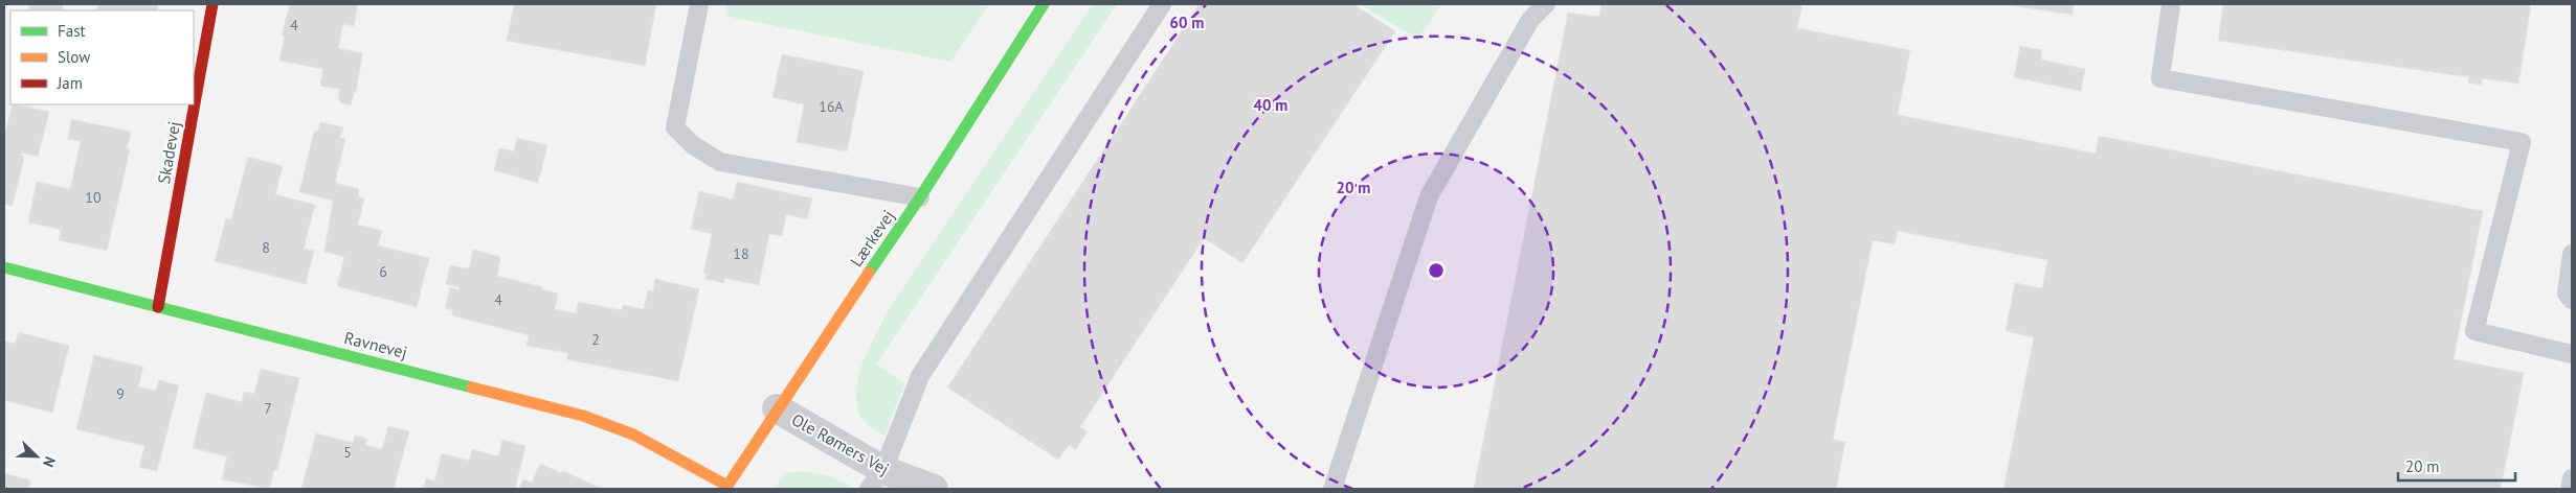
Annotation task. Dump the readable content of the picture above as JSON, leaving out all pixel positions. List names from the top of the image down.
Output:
{
  "streets": {
    "street": [
      "Skadevej",
      "Lærkevej",
      "Ravnevej",
      "Ole Rømers Vej"
    ]
  },
  "crossings": [
    ["Skadevej", "Ravnevej"],
    ["Lærkevej", "Ravnevej"],
    ["Lærkevej", "Ole Rømers Vej"]
  ],
  "house_numbers": [
    "4",
    "16A",
    "10",
    "8",
    "18",
    "6",
    "4",
    "2",
    "9",
    "7",
    "5"
  ],
  "legend": ["Fast", "Slow", "Jam"],
  "scale_bar": "20 m",
  "north": "bottom right",
  "rings": ["60 m", "40 m", "20 m"]
}
